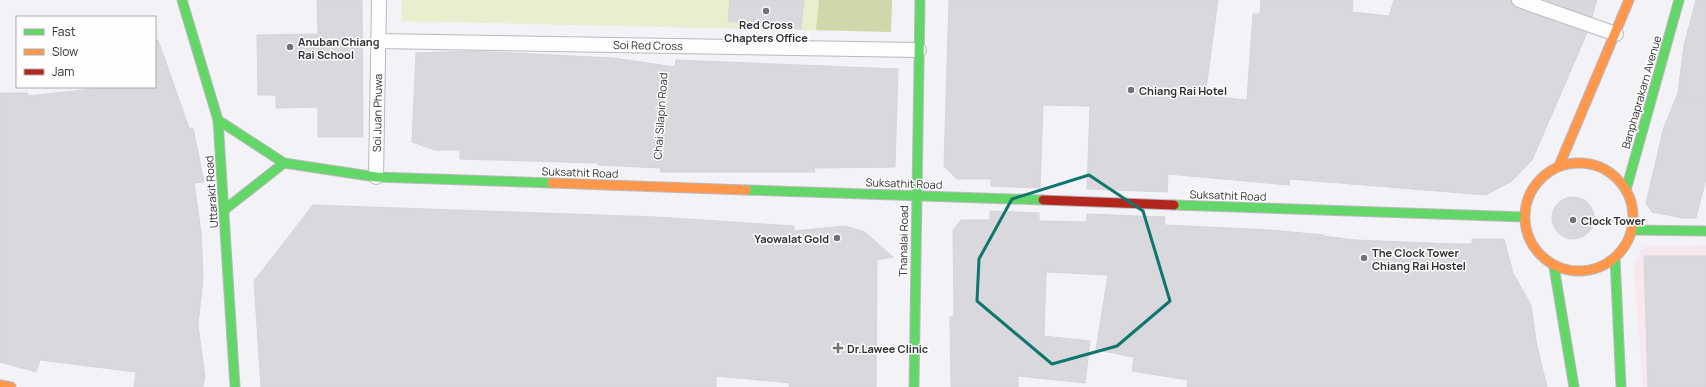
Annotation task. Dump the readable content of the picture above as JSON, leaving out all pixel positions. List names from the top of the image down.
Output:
{
  "streets": {
    "street": [
      "Banphaprakarn Avenue",
      "Suksathit Road",
      "Uttarakit Road",
      "Thanalai Road"
    ],
    "lane": ["Soi Red Cross", "Soi Juan Phuwa"],
    "path": ["Chai Silapin Road"]
  },
  "crossings": [
    ["Soi Red Cross", "Soi Juan Phuwa"],
    ["Soi Red Cross", "Chai Silapin Road"],
    ["Soi Red Cross", "Thanalai Road"],
    ["Banphaprakarn Avenue", "Suksathit Road"],
    ["Soi Juan Phuwa", "Suksathit Road"],
    ["Chai Silapin Road", "Suksathit Road"],
    ["Suksathit Road", "Uttarakit Road"],
    ["Suksathit Road", "Thanalai Road"]
  ],
  "places": {
    "other": [
      "Red Cross Chapters Office",
      "Anuban Chiang Rai School",
      "Chiang Rai Hotel",
      "Clock Tower",
      "Yaowalat Gold",
      "The Clock Tower Chiang Rai Hostel"
    ],
    "health": ["Dr.Lawee Clinic"]
  },
  "legend": ["Fast", "Slow", "Jam"]
}
